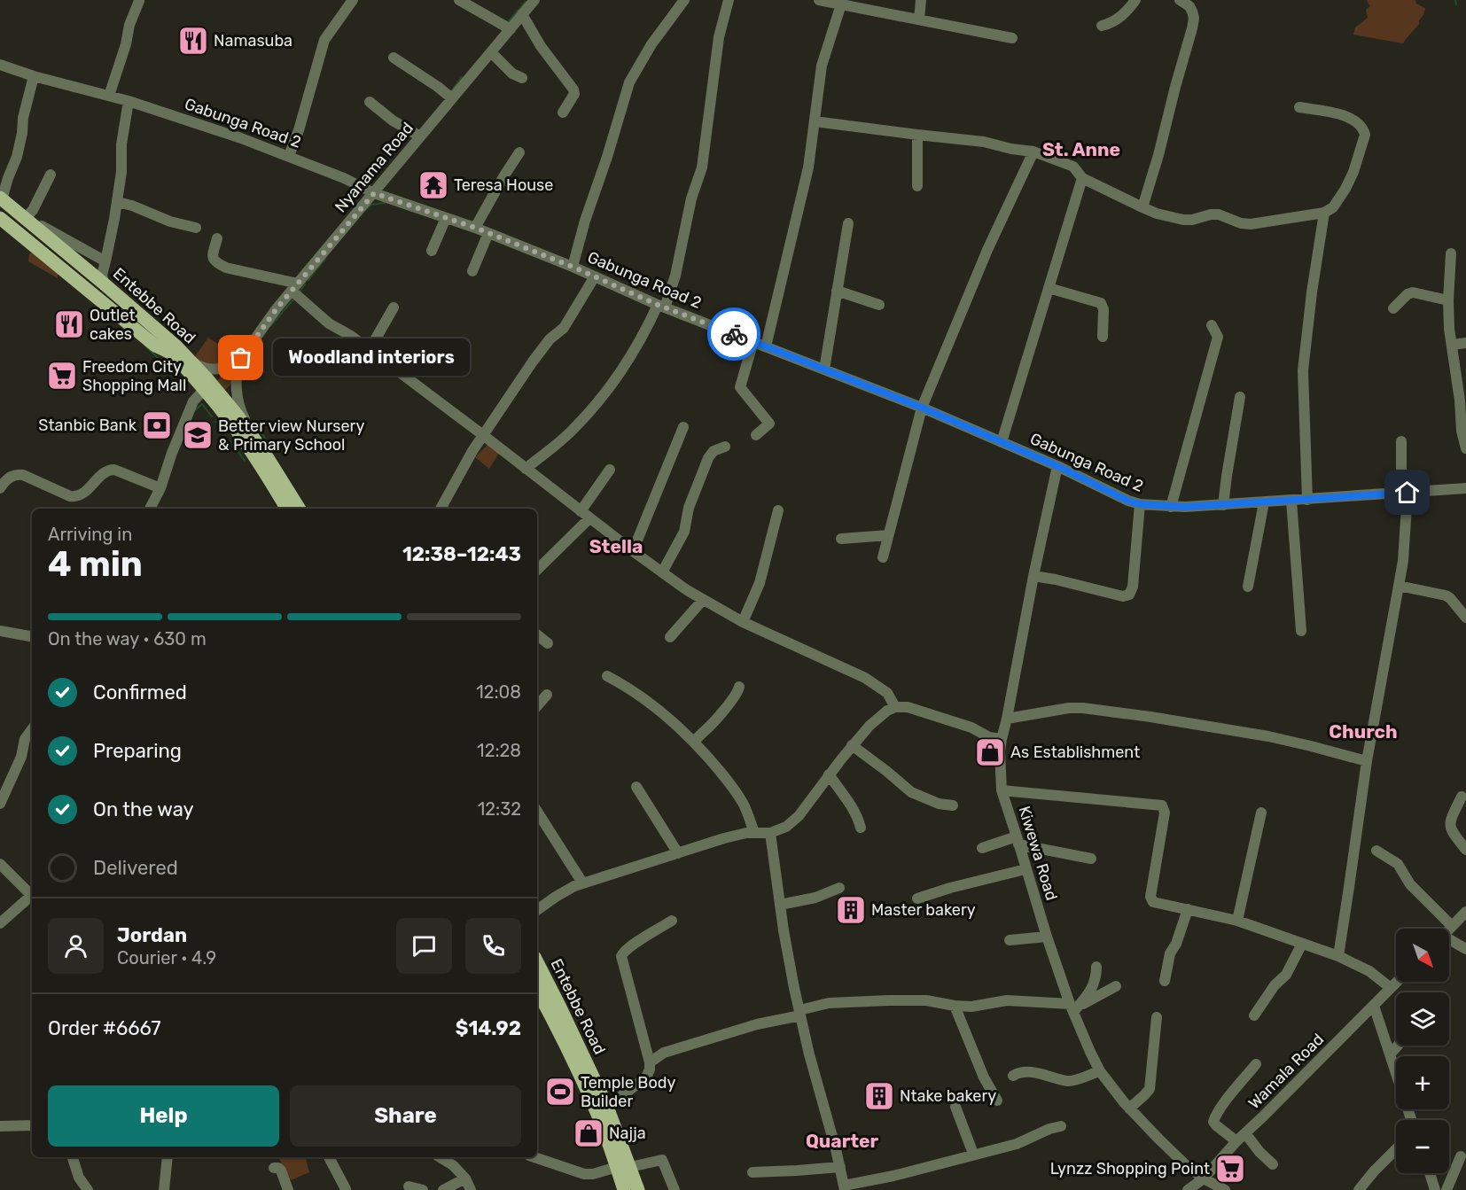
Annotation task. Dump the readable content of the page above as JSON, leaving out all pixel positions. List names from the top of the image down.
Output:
{
  "streets": {
    "main road": ["Entebbe Road"],
    "street": [
      "Gabunga Road 2",
      "Nyanama Road",
      "Kiwewa Road",
      "Wamala Road"
    ]
  },
  "crossings": [
    ["Gabunga Road 2", "Nyanama Road"],
    ["Gabunga Road 2", "Kiwewa Road"],
    ["Nyanama Road", "Entebbe Road"],
    ["Kiwewa Road", "Wamala Road"]
  ],
  "districts": [
    "St. Anne",
    "Stella",
    "Church",
    "Quarter"
  ],
  "places": {
    "restaurant": ["Namasuba", "Outlet cakes"],
    "temple": ["Teresa House"],
    "other": ["Woodland interiors"],
    "supermarket": ["Freedom City Shopping Mall", "Lynzz Shopping Point"],
    "bank": ["Stanbic Bank"],
    "school or university": ["Better view Nursery & Primary School"],
    "shop": ["As Establishment", "Najja"],
    "building": ["Master bakery", "Ntake bakery"],
    "sports": ["Temple Body Builder"]
  },
  "north": "bottom right",
  "page": {
    "bubble": "Woodland interiors",
    "heading": ["4 min", "Arriving in", "12:38–12:43"],
    "panel": [
      "Jordan",
      "Courier · 4.9",
      "Order #6667",
      "$14.92"
    ],
    "bar": "On the way · 630 m",
    "list": [
      ["Confirmed", "12:08"],
      ["Preparing", "12:28"],
      ["On the way", "12:32"],
      "Delivered"
    ],
    "map_buttons": ["+", "−"],
    "buttons": ["Help", "Share"]
  }
}
